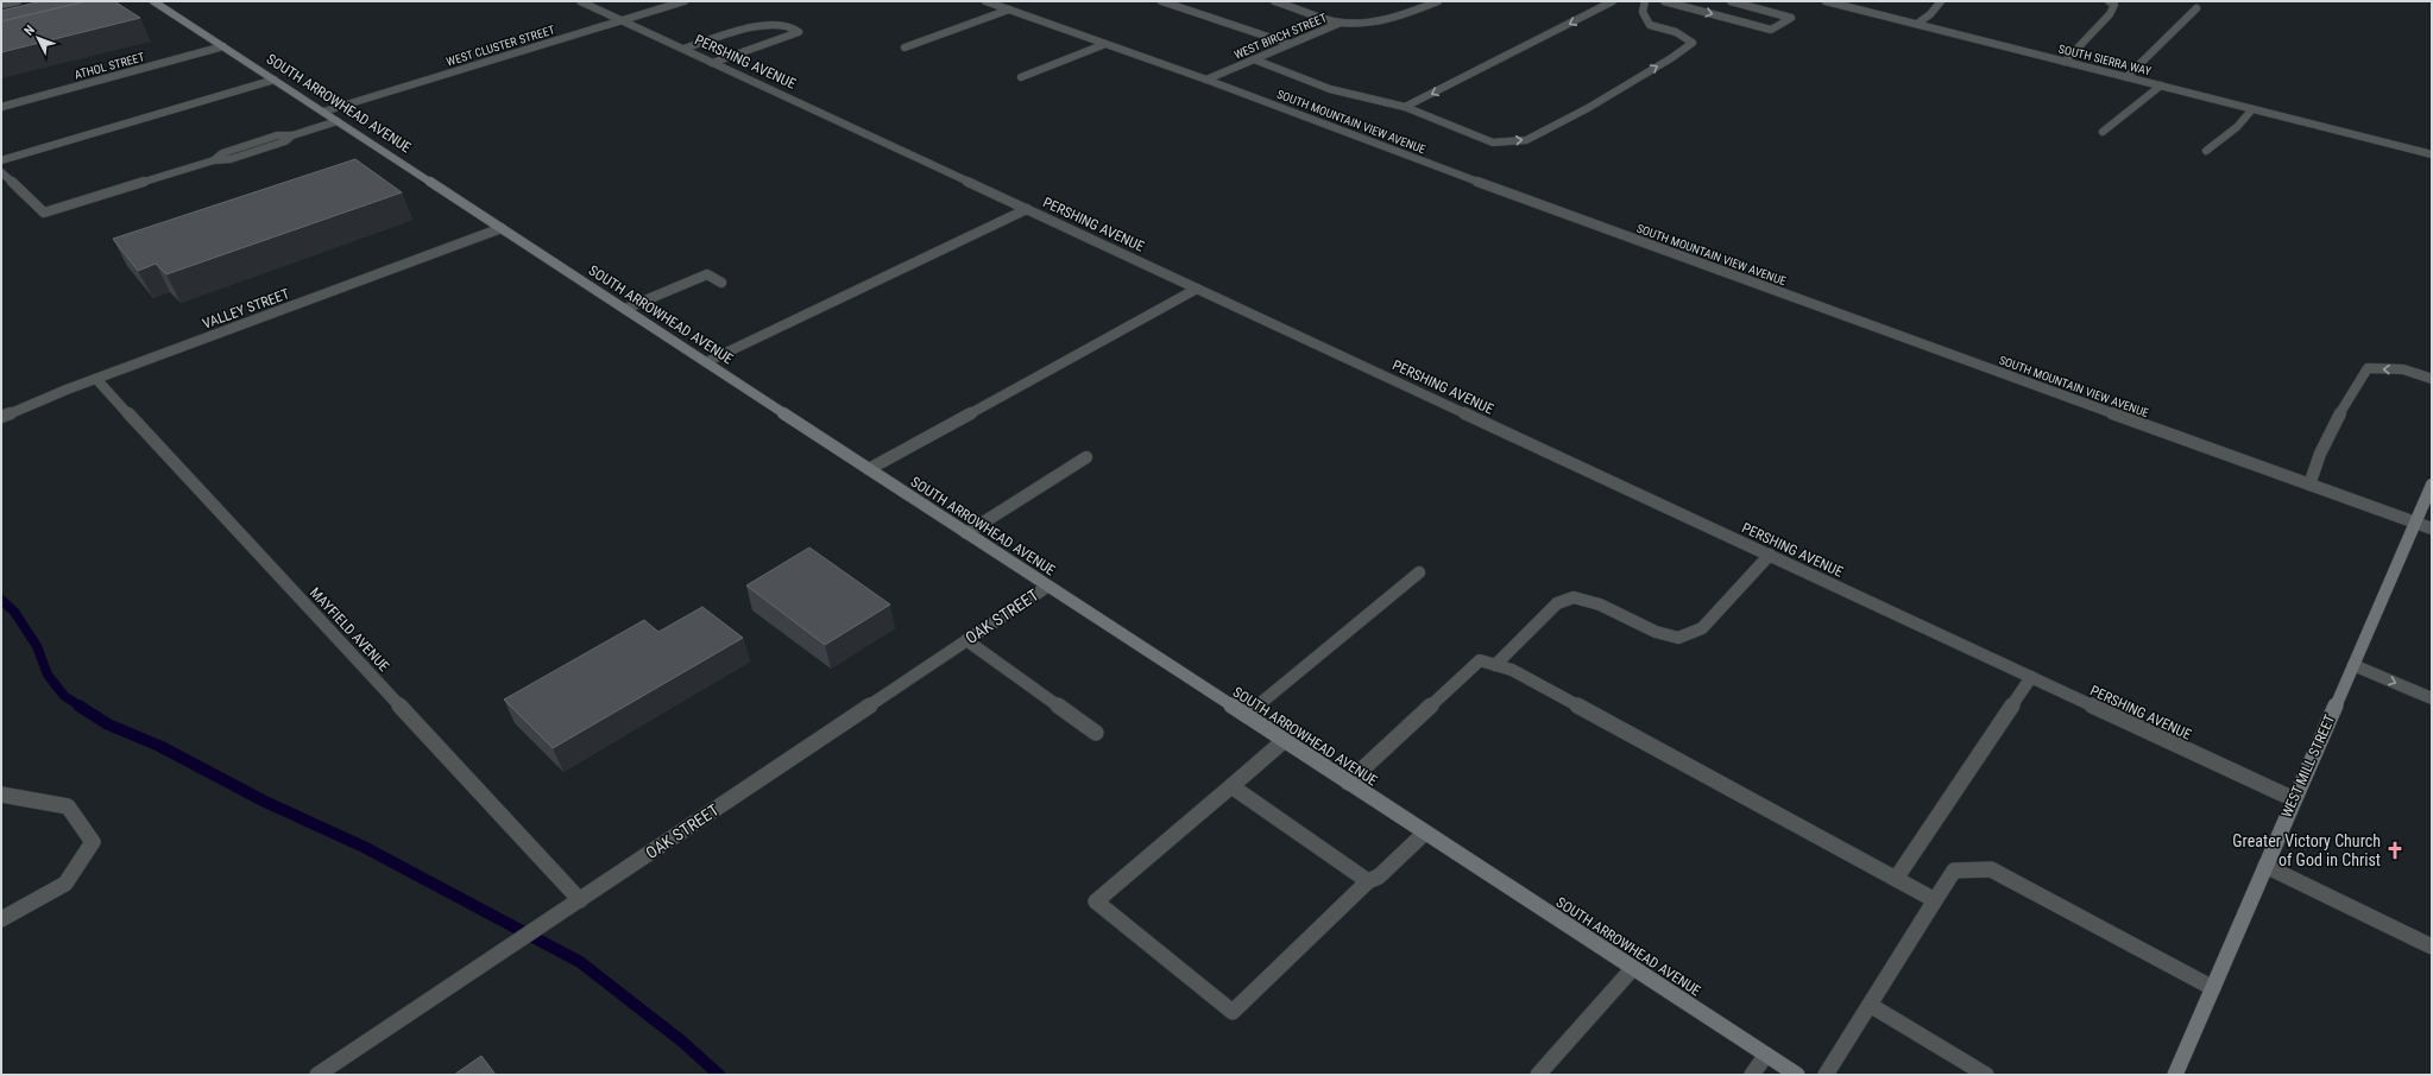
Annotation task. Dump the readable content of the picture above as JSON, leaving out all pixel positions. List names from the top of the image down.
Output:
{
  "streets": {
    "main road": ["SOUTH ARROWHEAD AVENUE", "WEST MILL STREET"],
    "street": [
      "WEST BIRCH STREET",
      "WEST CLUSTER STREET",
      "SOUTH SIERRA WAY",
      "PERSHING AVENUE",
      "ATHOL STREET",
      "SOUTH MOUNTAIN VIEW AVENUE",
      "VALLEY STREET",
      "OAK STREET",
      "MAYFIELD AVENUE"
    ]
  },
  "crossings": [
    ["WEST BIRCH STREET", "SOUTH MOUNTAIN VIEW AVENUE"],
    ["WEST CLUSTER STREET", "PERSHING AVENUE"],
    ["WEST CLUSTER STREET", "SOUTH ARROWHEAD AVENUE"],
    ["PERSHING AVENUE", "WEST MILL STREET"],
    ["ATHOL STREET", "SOUTH ARROWHEAD AVENUE"],
    ["SOUTH ARROWHEAD AVENUE", "VALLEY STREET"],
    ["SOUTH ARROWHEAD AVENUE", "OAK STREET"],
    ["SOUTH MOUNTAIN VIEW AVENUE", "WEST MILL STREET"],
    ["VALLEY STREET", "MAYFIELD AVENUE"],
    ["OAK STREET", "MAYFIELD AVENUE"]
  ],
  "places": {
    "church": ["Greater Victory Church of God in Christ"]
  },
  "north": "top left"
}
